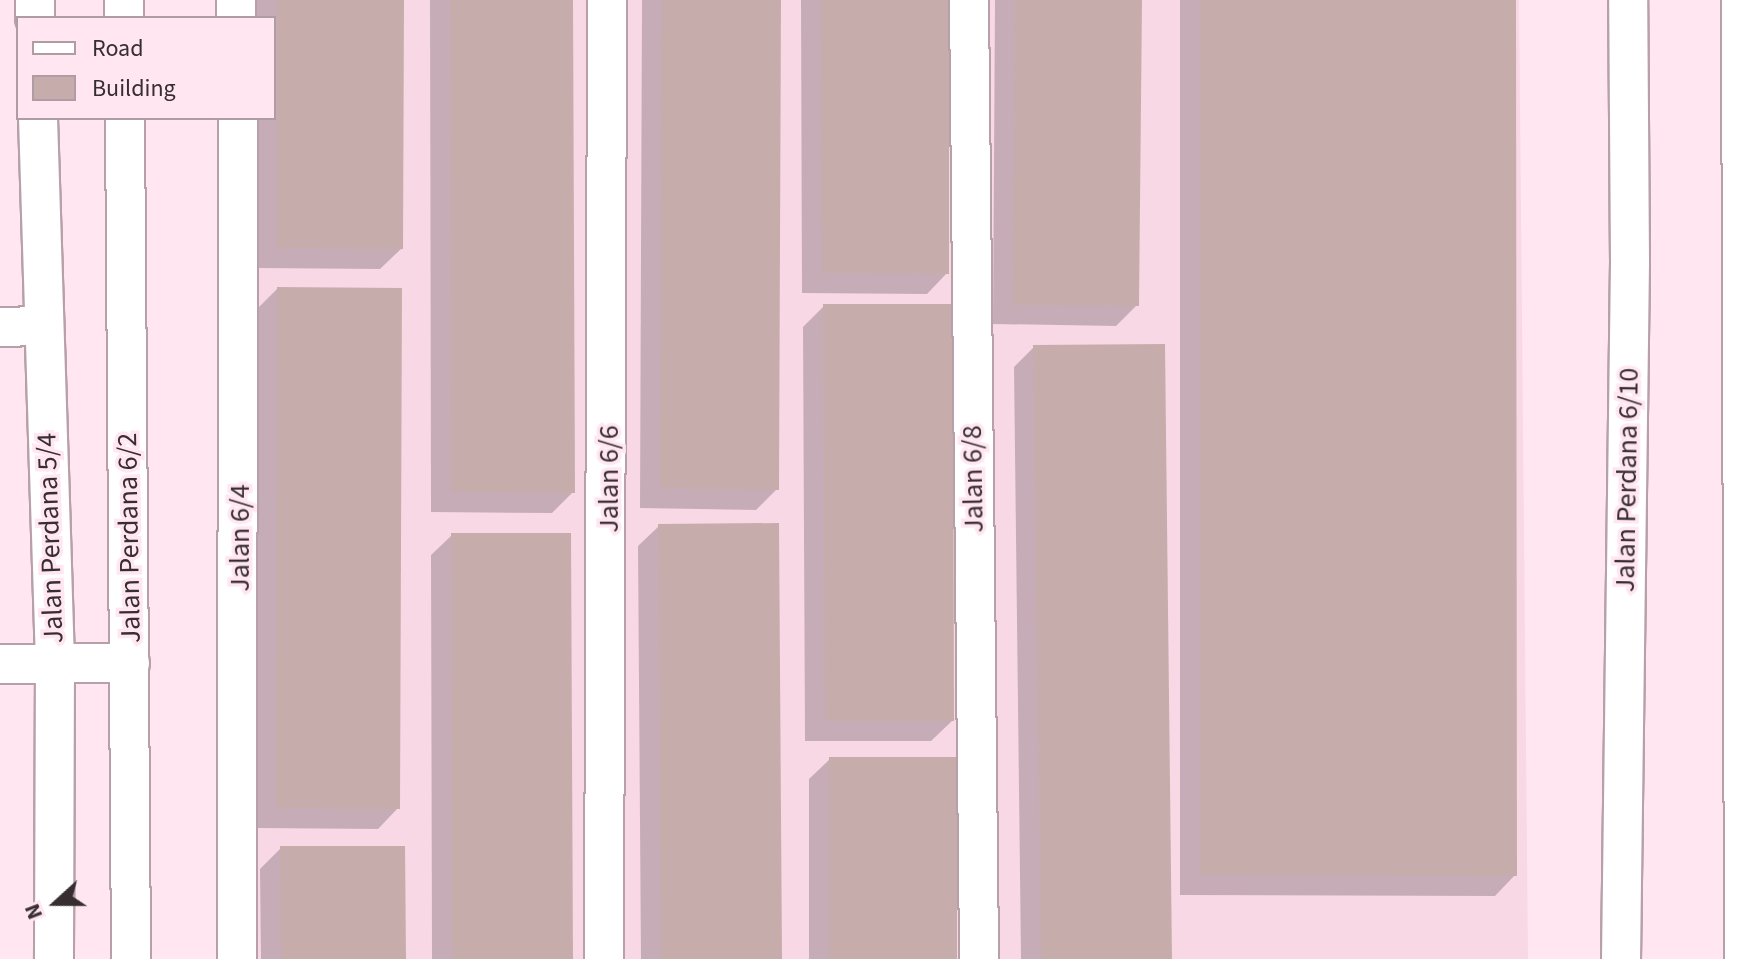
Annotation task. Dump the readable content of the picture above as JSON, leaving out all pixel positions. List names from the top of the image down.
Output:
{
  "streets": {
    "street": [
      "Jalan 6/6",
      "Jalan 6/8",
      "Jalan Perdana 6/10",
      "Jalan Perdana 5/4",
      "Jalan Perdana 6/2",
      "Jalan 6/4"
    ]
  },
  "legend": ["Road", "Building"],
  "north": "left"
}
